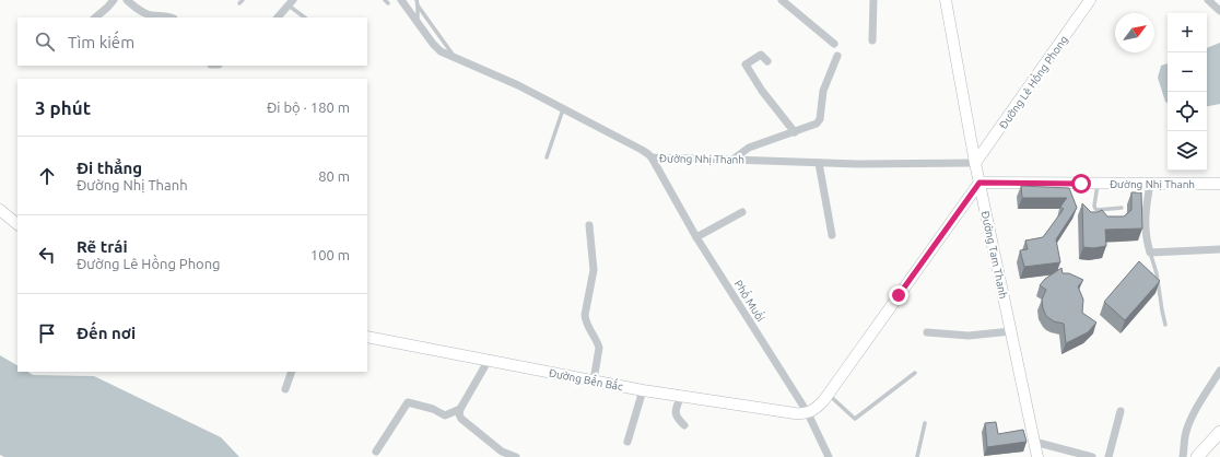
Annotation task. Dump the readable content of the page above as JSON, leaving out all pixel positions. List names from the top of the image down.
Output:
{
  "streets": {
    "street": [
      "Đường Lê Hồng Phong",
      "Đường Nhị Thanh",
      "Đường Tam Thanh",
      "Phố Muối",
      "Đường Bến Bắc"
    ]
  },
  "crossings": [
    ["Đường Lê Hồng Phong", "Đường Nhị Thanh"],
    ["Đường Lê Hồng Phong", "Đường Tam Thanh"],
    ["Đường Nhị Thanh", "Đường Tam Thanh"],
    ["Đường Nhị Thanh", "Phố Muối"],
    ["Phố Muối", "Đường Bến Bắc"]
  ],
  "north": "top right",
  "page": {
    "map_buttons": ["+", "−"],
    "search": "Tìm kiếm",
    "heading": ["3 phút", "Đi bộ · 180 m"],
    "list": [
      ["Đi thẳng", "Đường Nhị Thanh", "80 m"],
      ["Rẽ trái", "Đường Lê Hồng Phong", "100 m"],
      "Đến nơi"
    ]
  }
}
